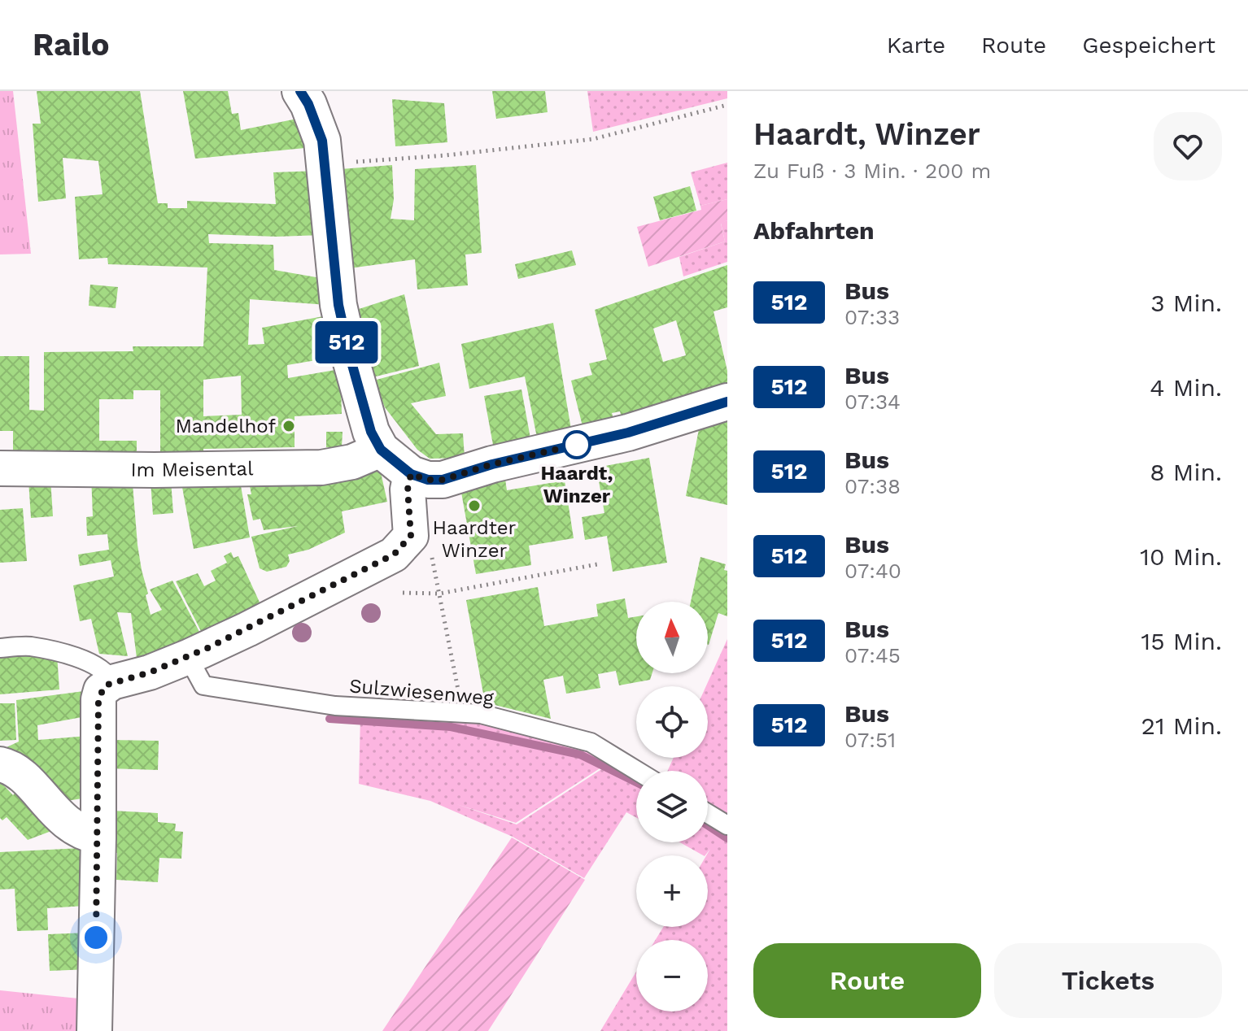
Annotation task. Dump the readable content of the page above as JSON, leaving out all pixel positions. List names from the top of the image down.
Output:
{
  "streets": {
    "street": ["Im Meisental"],
    "lane": ["Sulzwiesenweg"]
  },
  "places": ["Mandelhof", "Haardt, Winzer", "Haardter Winzer"],
  "lines": ["bus line 512"],
  "north": "top",
  "page": {
    "header": "Railo",
    "nav": ["Karte", "Route", "Gespeichert"],
    "on_map": "512",
    "heading": [
      ["Haardt, Winzer", "Zu Fuß · 3 Min. · 200 m"],
      "Abfahrten"
    ],
    "list": [
      {
        "mark": "512",
        "name": "Bus",
        "note": "07:33",
        "value": "3 Min."
      },
      {
        "mark": "512",
        "name": "Bus",
        "note": "07:34",
        "value": "4 Min."
      },
      {
        "mark": "512",
        "name": "Bus",
        "note": "07:38",
        "value": "8 Min."
      },
      {
        "mark": "512",
        "name": "Bus",
        "note": "07:40",
        "value": "10 Min."
      },
      {
        "mark": "512",
        "name": "Bus",
        "note": "07:45",
        "value": "15 Min."
      },
      {
        "mark": "512",
        "name": "Bus",
        "note": "07:51",
        "value": "21 Min."
      }
    ],
    "map_buttons": ["+", "−"],
    "buttons": ["Route", "Tickets"]
  }
}
